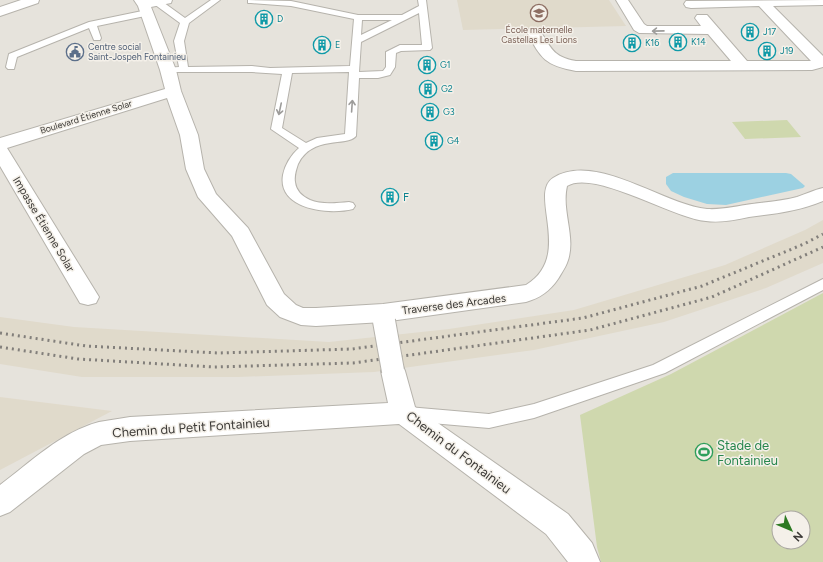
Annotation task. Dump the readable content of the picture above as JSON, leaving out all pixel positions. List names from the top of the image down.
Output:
{
  "streets": {
    "street": [
      "Boulevard Étienne Solar",
      "Impasse Étienne Solar",
      "Traverse des Arcades",
      "Chemin du Petit Fontainieu",
      "Chemin du Fontainieu"
    ]
  },
  "crossings": [
    ["Boulevard Étienne Solar", "Traverse des Arcades"],
    ["Traverse des Arcades", "Chemin du Fontainieu"],
    ["Chemin du Petit Fontainieu", "Chemin du Fontainieu"]
  ],
  "places": {
    "school or university": ["École maternelle Castellas Les Lions"],
    "building": [
      "D",
      "J17",
      "K14",
      "K16",
      "E",
      "J19",
      "G1",
      "G2",
      "G3",
      "G4",
      "F"
    ],
    "public building": ["Centre social Saint-Jospeh Fontainieu"],
    "sports": ["Stade de Fontainieu"]
  },
  "north": "bottom right"
}
